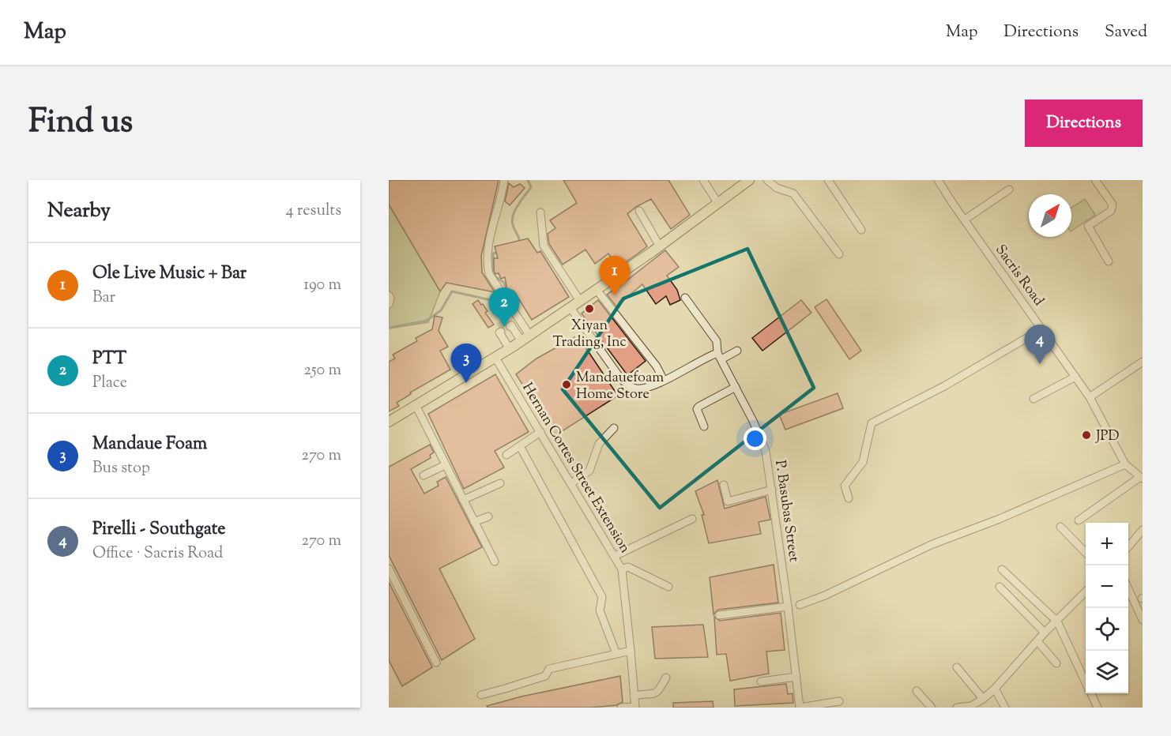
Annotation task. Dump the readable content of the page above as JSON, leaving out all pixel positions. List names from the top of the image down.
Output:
{
  "streets": {
    "street": ["Sacris Road", "Hernan Cortes Street Extension", "P. Basubas Street"]
  },
  "places": ["Xiyan Trading, Inc", "Mandauefoam Home Store", "JPD"],
  "north": "top right",
  "page": {
    "header": "Map",
    "nav": ["Map", "Directions", "Saved"],
    "title": "Find us",
    "buttons": "Directions",
    "heading": ["Nearby", "4 results"],
    "list": [
      {
        "mark": "1",
        "name": "Ole Live Music + Bar",
        "note": "Bar",
        "value": "190 m"
      },
      {
        "mark": "2",
        "name": "PTT",
        "note": "Place",
        "value": "250 m"
      },
      {
        "mark": "3",
        "name": "Mandaue Foam",
        "note": "Bus stop",
        "value": "270 m"
      },
      {
        "mark": "4",
        "name": "Pirelli - Southgate",
        "note": "Office · Sacris Road",
        "value": "270 m"
      }
    ],
    "pins": [
      "1",
      "2",
      "4",
      "3"
    ],
    "map_buttons": ["+", "−"]
  }
}
